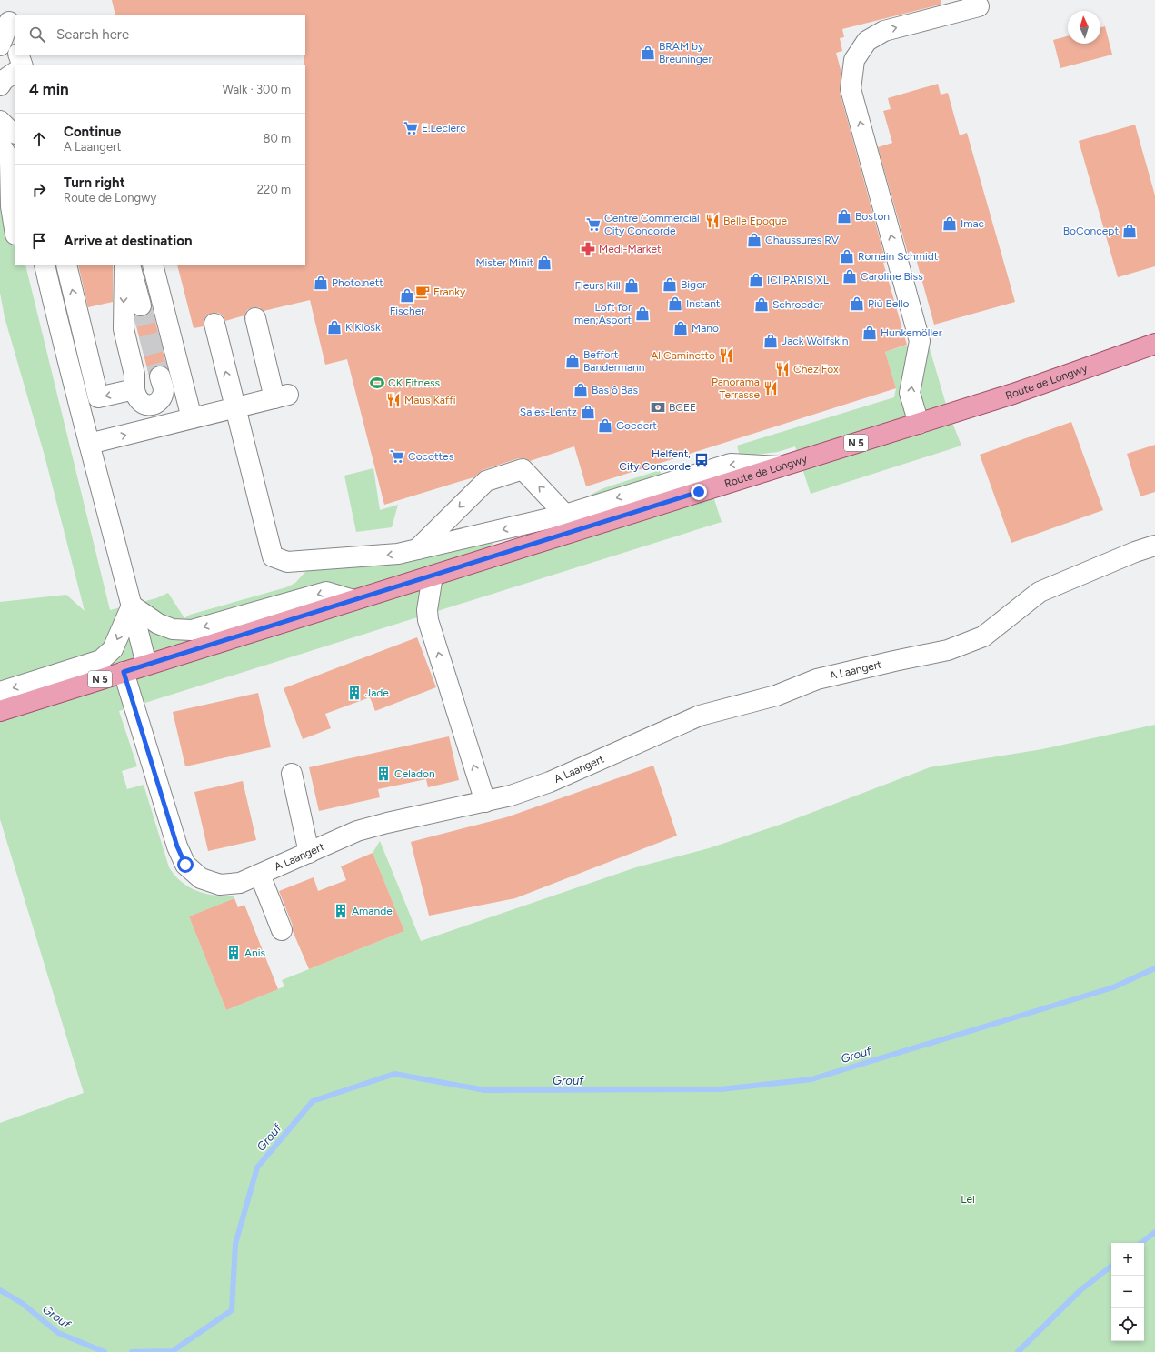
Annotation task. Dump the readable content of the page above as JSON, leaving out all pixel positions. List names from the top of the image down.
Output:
{
  "streets": {
    "main road": ["Route de Longwy", "N 5"],
    "street": ["A Laangert"]
  },
  "crossings": [
    ["Route de Longwy", "A Laangert"]
  ],
  "water": ["Grouf"],
  "parks": ["Lei"],
  "places": {
    "shop": [
      "BRAM by Breuninger",
      "Boston",
      "Imac",
      "BoConcept",
      "Chaussures RV",
      "Romain Schmidt",
      "Mister Minit",
      "Caroline Biss",
      "ICI PARIS XL",
      "Photo.nett",
      "Bigor",
      "Fleurs Kill",
      "Fischer",
      "Instant",
      "Più Bello",
      "Schroeder",
      "Loft for men;Asport",
      "K Kiosk",
      "Mano",
      "Hunkemöller",
      "Jack Wolfskin",
      "Beffort Bandermann",
      "Bas ô Bas",
      "Sales-Lentz",
      "Goedert"
    ],
    "supermarket": ["E.Leclerc", "Centre Commercial City Concorde", "Cocottes"],
    "restaurant": [
      "Belle Epoque",
      "Al Caminetto",
      "Chez Fox",
      "Panorama Terrasse",
      "Maus Kaffi"
    ],
    "pharmacy": ["Medi-Market"],
    "cafe": ["Franky"],
    "sports": ["CK Fitness"],
    "bank": ["BCEE"],
    "bus stop": ["Helfent, City Concorde"],
    "building": [
      "Jade",
      "Celadon",
      "Amande",
      "Anis"
    ]
  },
  "north": "top",
  "page": {
    "search": "Search here",
    "heading": ["4 min", "Walk · 300 m"],
    "list": [
      ["Continue", "A Laangert", "80 m"],
      ["Turn right", "Route de Longwy", "220 m"],
      "Arrive at destination"
    ],
    "map_buttons": ["+", "−"]
  }
}
